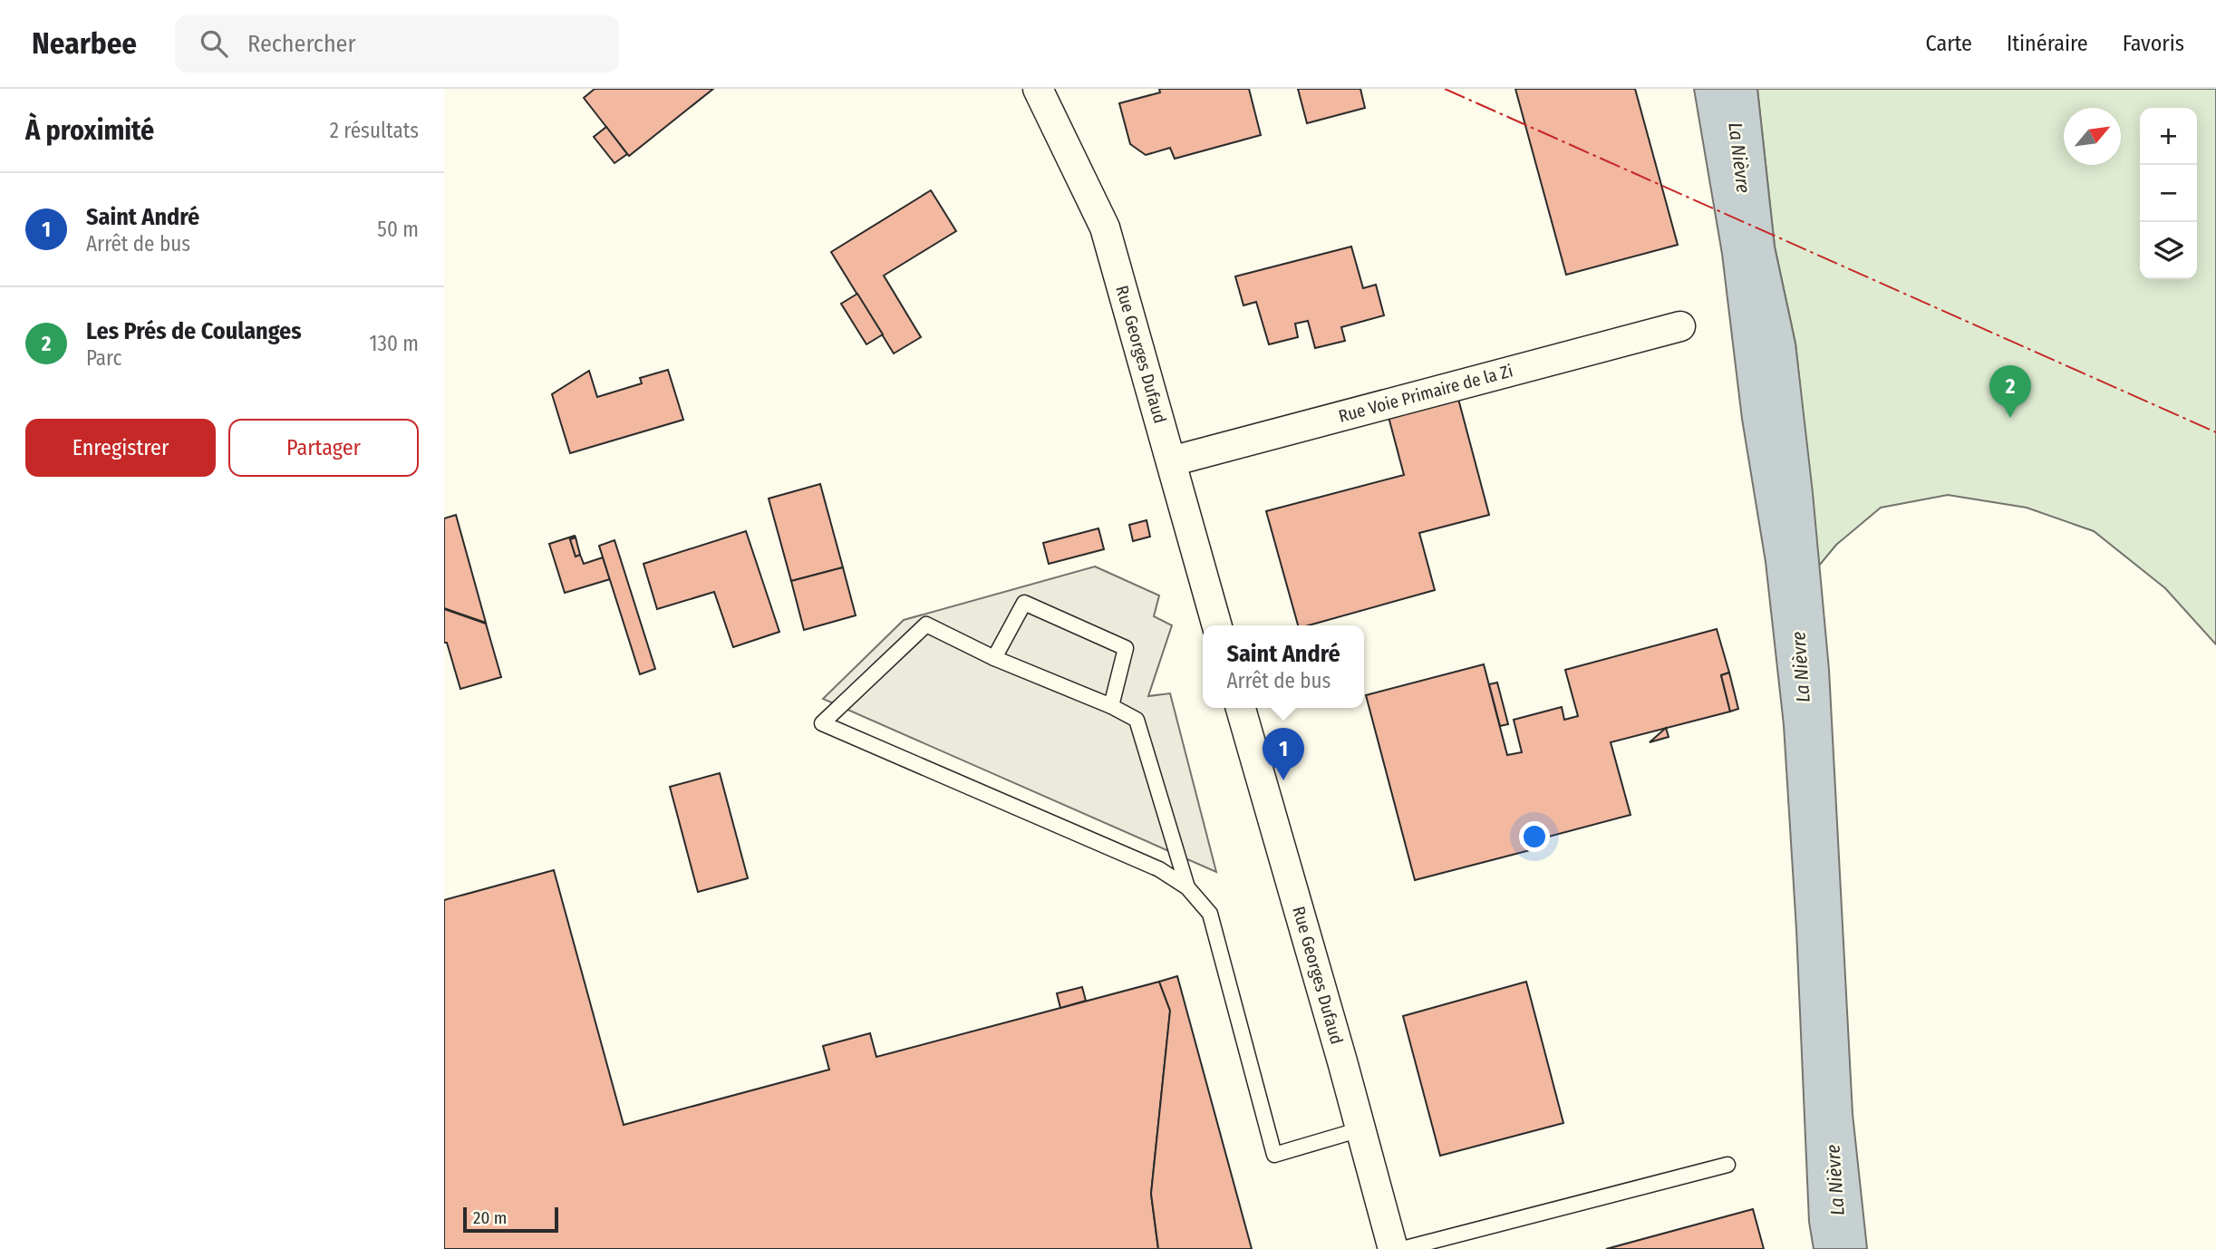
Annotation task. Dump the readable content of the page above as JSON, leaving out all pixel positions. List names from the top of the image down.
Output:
{
  "streets": {
    "street": ["Rue Georges Dufaud", "Rue Voie Primaire de la Zi"]
  },
  "crossings": [
    ["Rue Georges Dufaud", "Rue Voie Primaire de la Zi"]
  ],
  "water": ["La Nièvre"],
  "scale_bar": "20 m",
  "north": "top right",
  "page": {
    "header": "Nearbee",
    "search": "Rechercher",
    "nav": ["Carte", "Itinéraire", "Favoris"],
    "heading": ["À proximité", "2 résultats"],
    "map_buttons": ["+", "−"],
    "list": [
      {
        "mark": "1",
        "name": "Saint André",
        "note": "Arrêt de bus",
        "value": "50 m"
      },
      {
        "mark": "2",
        "name": "Les Prés de Coulanges",
        "note": "Parc",
        "value": "130 m"
      }
    ],
    "pins": ["2", "1"],
    "buttons": ["Enregistrer", "Partager"],
    "popup": ["Saint André", "Arrêt de bus"],
    "scale": "20 m"
  }
}
